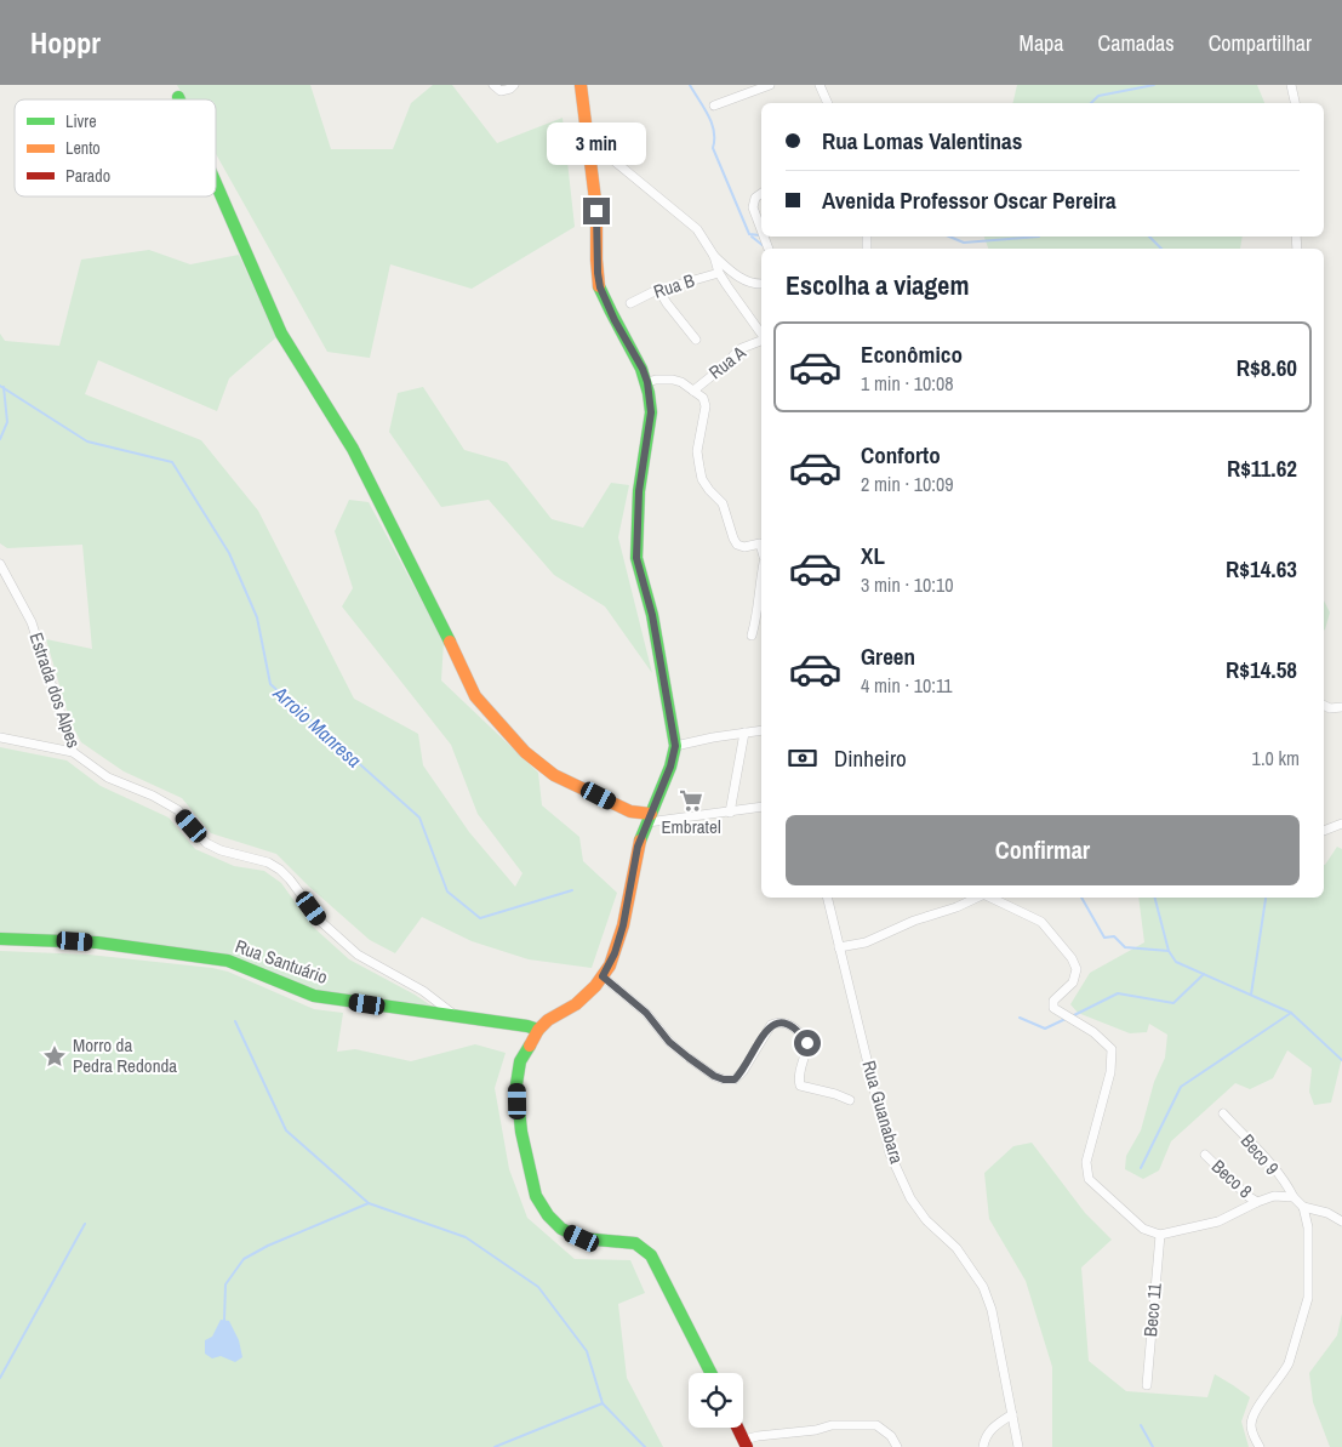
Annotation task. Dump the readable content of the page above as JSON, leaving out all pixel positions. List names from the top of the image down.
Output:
{
  "streets": {
    "main road": ["Rua Santuário"],
    "street": [
      "Rua B",
      "Rua A",
      "Estrada dos Alpes",
      "Rua Guanabara",
      "Beco 9",
      "Beco 8",
      "Beco 11"
    ]
  },
  "crossings": [
    ["Estrada dos Alpes", "Rua Santuário"]
  ],
  "water": ["Arroio Manresa"],
  "places": {
    "supermarket": ["Embratel"],
    "place": ["Morro da Pedra Redonda"]
  },
  "legend": ["Livre", "Lento", "Parado"],
  "page": {
    "header": "Hoppr",
    "nav": ["Mapa", "Camadas", "Compartilhar"],
    "banner": ["Rua Lomas Valentinas", "Avenida Professor Oscar Pereira"],
    "bubble": "3 min",
    "heading": "Escolha a viagem",
    "list": [
      {
        "name": "Econômico",
        "note": "1 min · 10:08",
        "value": "R$8.60"
      },
      {
        "name": "Conforto",
        "note": "2 min · 10:09",
        "value": "R$11.62"
      },
      {
        "name": "XL",
        "note": "3 min · 10:10",
        "value": "R$14.63"
      },
      {
        "name": "Green",
        "note": "4 min · 10:11",
        "value": "R$14.58"
      }
    ],
    "pay": ["Dinheiro", "1.0 km"],
    "buttons": "Confirmar"
  }
}
